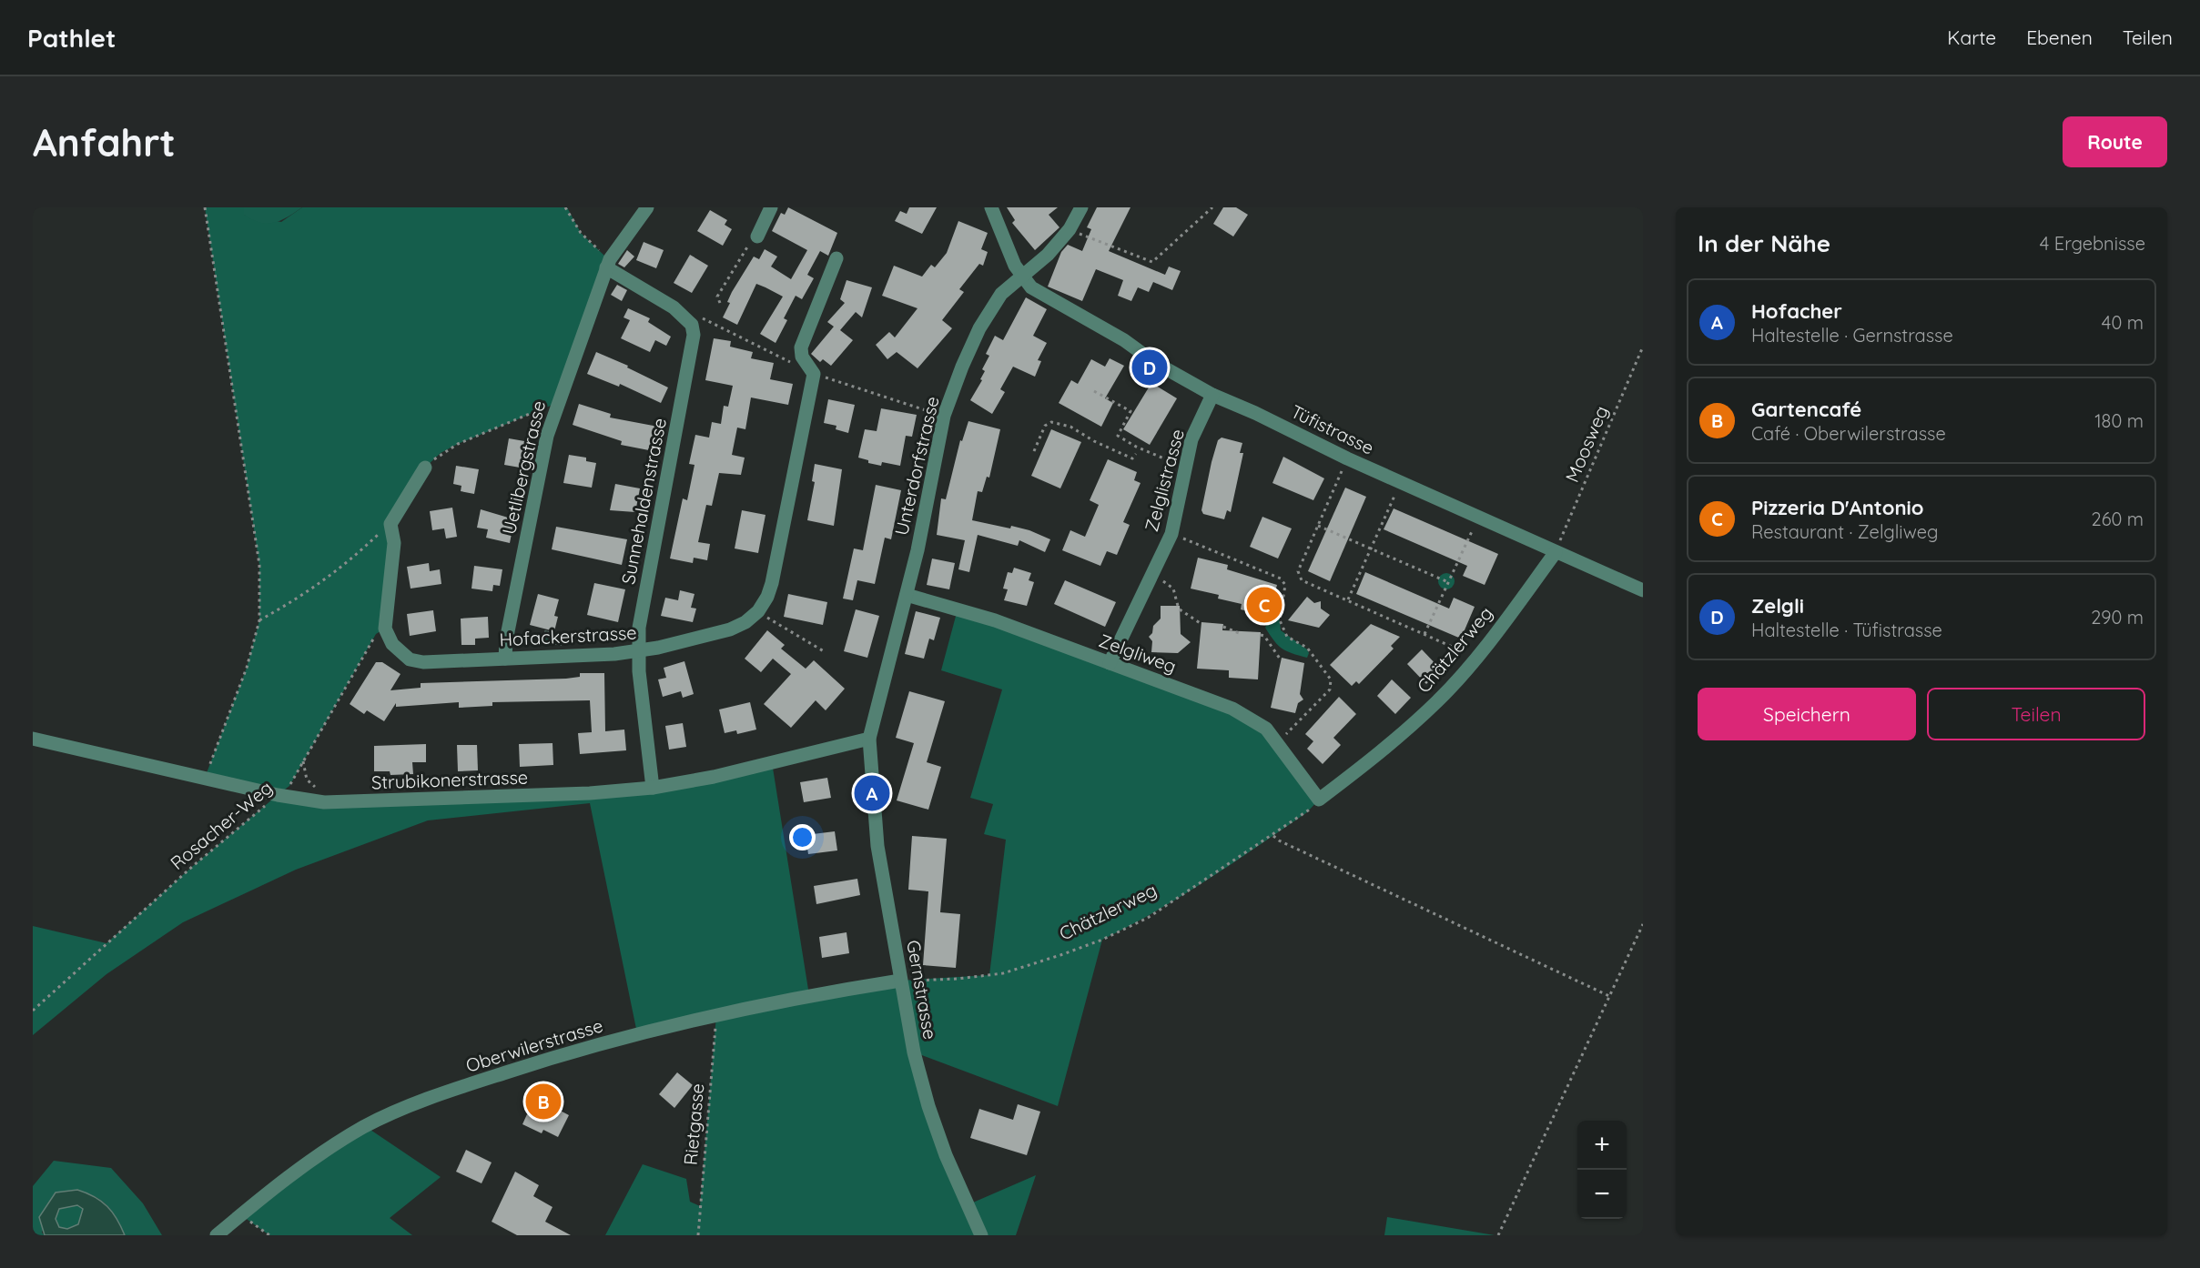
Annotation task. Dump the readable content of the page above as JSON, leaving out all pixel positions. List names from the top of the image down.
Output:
{
  "streets": {
    "street": [
      "Tüfistrasse",
      "Unterdorfstrasse",
      "Uetlibergstrasse",
      "Zelglistrasse",
      "Sunnehaldenstrasse",
      "Hofackerstrasse",
      "Chätzlerweg",
      "Zelgliweg",
      "Strubikonerstrasse",
      "Gernstrasse",
      "Oberwilerstrasse"
    ],
    "path": ["Moosweg", "Rosacher-Weg", "Rietgasse"]
  },
  "crossings": [
    ["Tüfistrasse", "Moosweg"],
    ["Tüfistrasse", "Unterdorfstrasse"],
    ["Tüfistrasse", "Zelglistrasse"],
    ["Tüfistrasse", "Chätzlerweg"],
    ["Moosweg", "Chätzlerweg"],
    ["Unterdorfstrasse", "Zelgliweg"],
    ["Unterdorfstrasse", "Strubikonerstrasse"],
    ["Unterdorfstrasse", "Gernstrasse"],
    ["Uetlibergstrasse", "Sunnehaldenstrasse"],
    ["Uetlibergstrasse", "Hofackerstrasse"],
    ["Zelglistrasse", "Zelgliweg"],
    ["Sunnehaldenstrasse", "Hofackerstrasse"],
    ["Sunnehaldenstrasse", "Strubikonerstrasse"],
    ["Hofackerstrasse", "Rosacher-Weg"],
    ["Chätzlerweg", "Zelgliweg"],
    ["Chätzlerweg", "Gernstrasse"],
    ["Chätzlerweg", "Oberwilerstrasse"],
    ["Strubikonerstrasse", "Rosacher-Weg"],
    ["Strubikonerstrasse", "Gernstrasse"],
    ["Gernstrasse", "Oberwilerstrasse"],
    ["Oberwilerstrasse", "Rietgasse"]
  ],
  "page": {
    "header": "Pathlet",
    "nav": ["Karte", "Ebenen", "Teilen"],
    "buttons": [
      "Route",
      ["Speichern", "Teilen"]
    ],
    "title": "Anfahrt",
    "heading": ["In der Nähe", "4 Ergebnisse"],
    "list": [
      {
        "mark": "A",
        "name": "Hofacher",
        "note": "Haltestelle · Gernstrasse",
        "value": "40 m"
      },
      {
        "mark": "B",
        "name": "Gartencafé",
        "note": "Café · Oberwilerstrasse",
        "value": "180 m"
      },
      {
        "mark": "C",
        "name": "Pizzeria D'Antonio",
        "note": "Restaurant · Zelgliweg",
        "value": "260 m"
      },
      {
        "mark": "D",
        "name": "Zelgli",
        "note": "Haltestelle · Tüfistrasse",
        "value": "290 m"
      }
    ],
    "pins": [
      "D",
      "C",
      "A",
      "B"
    ],
    "map_buttons": ["+", "−"]
  }
}
